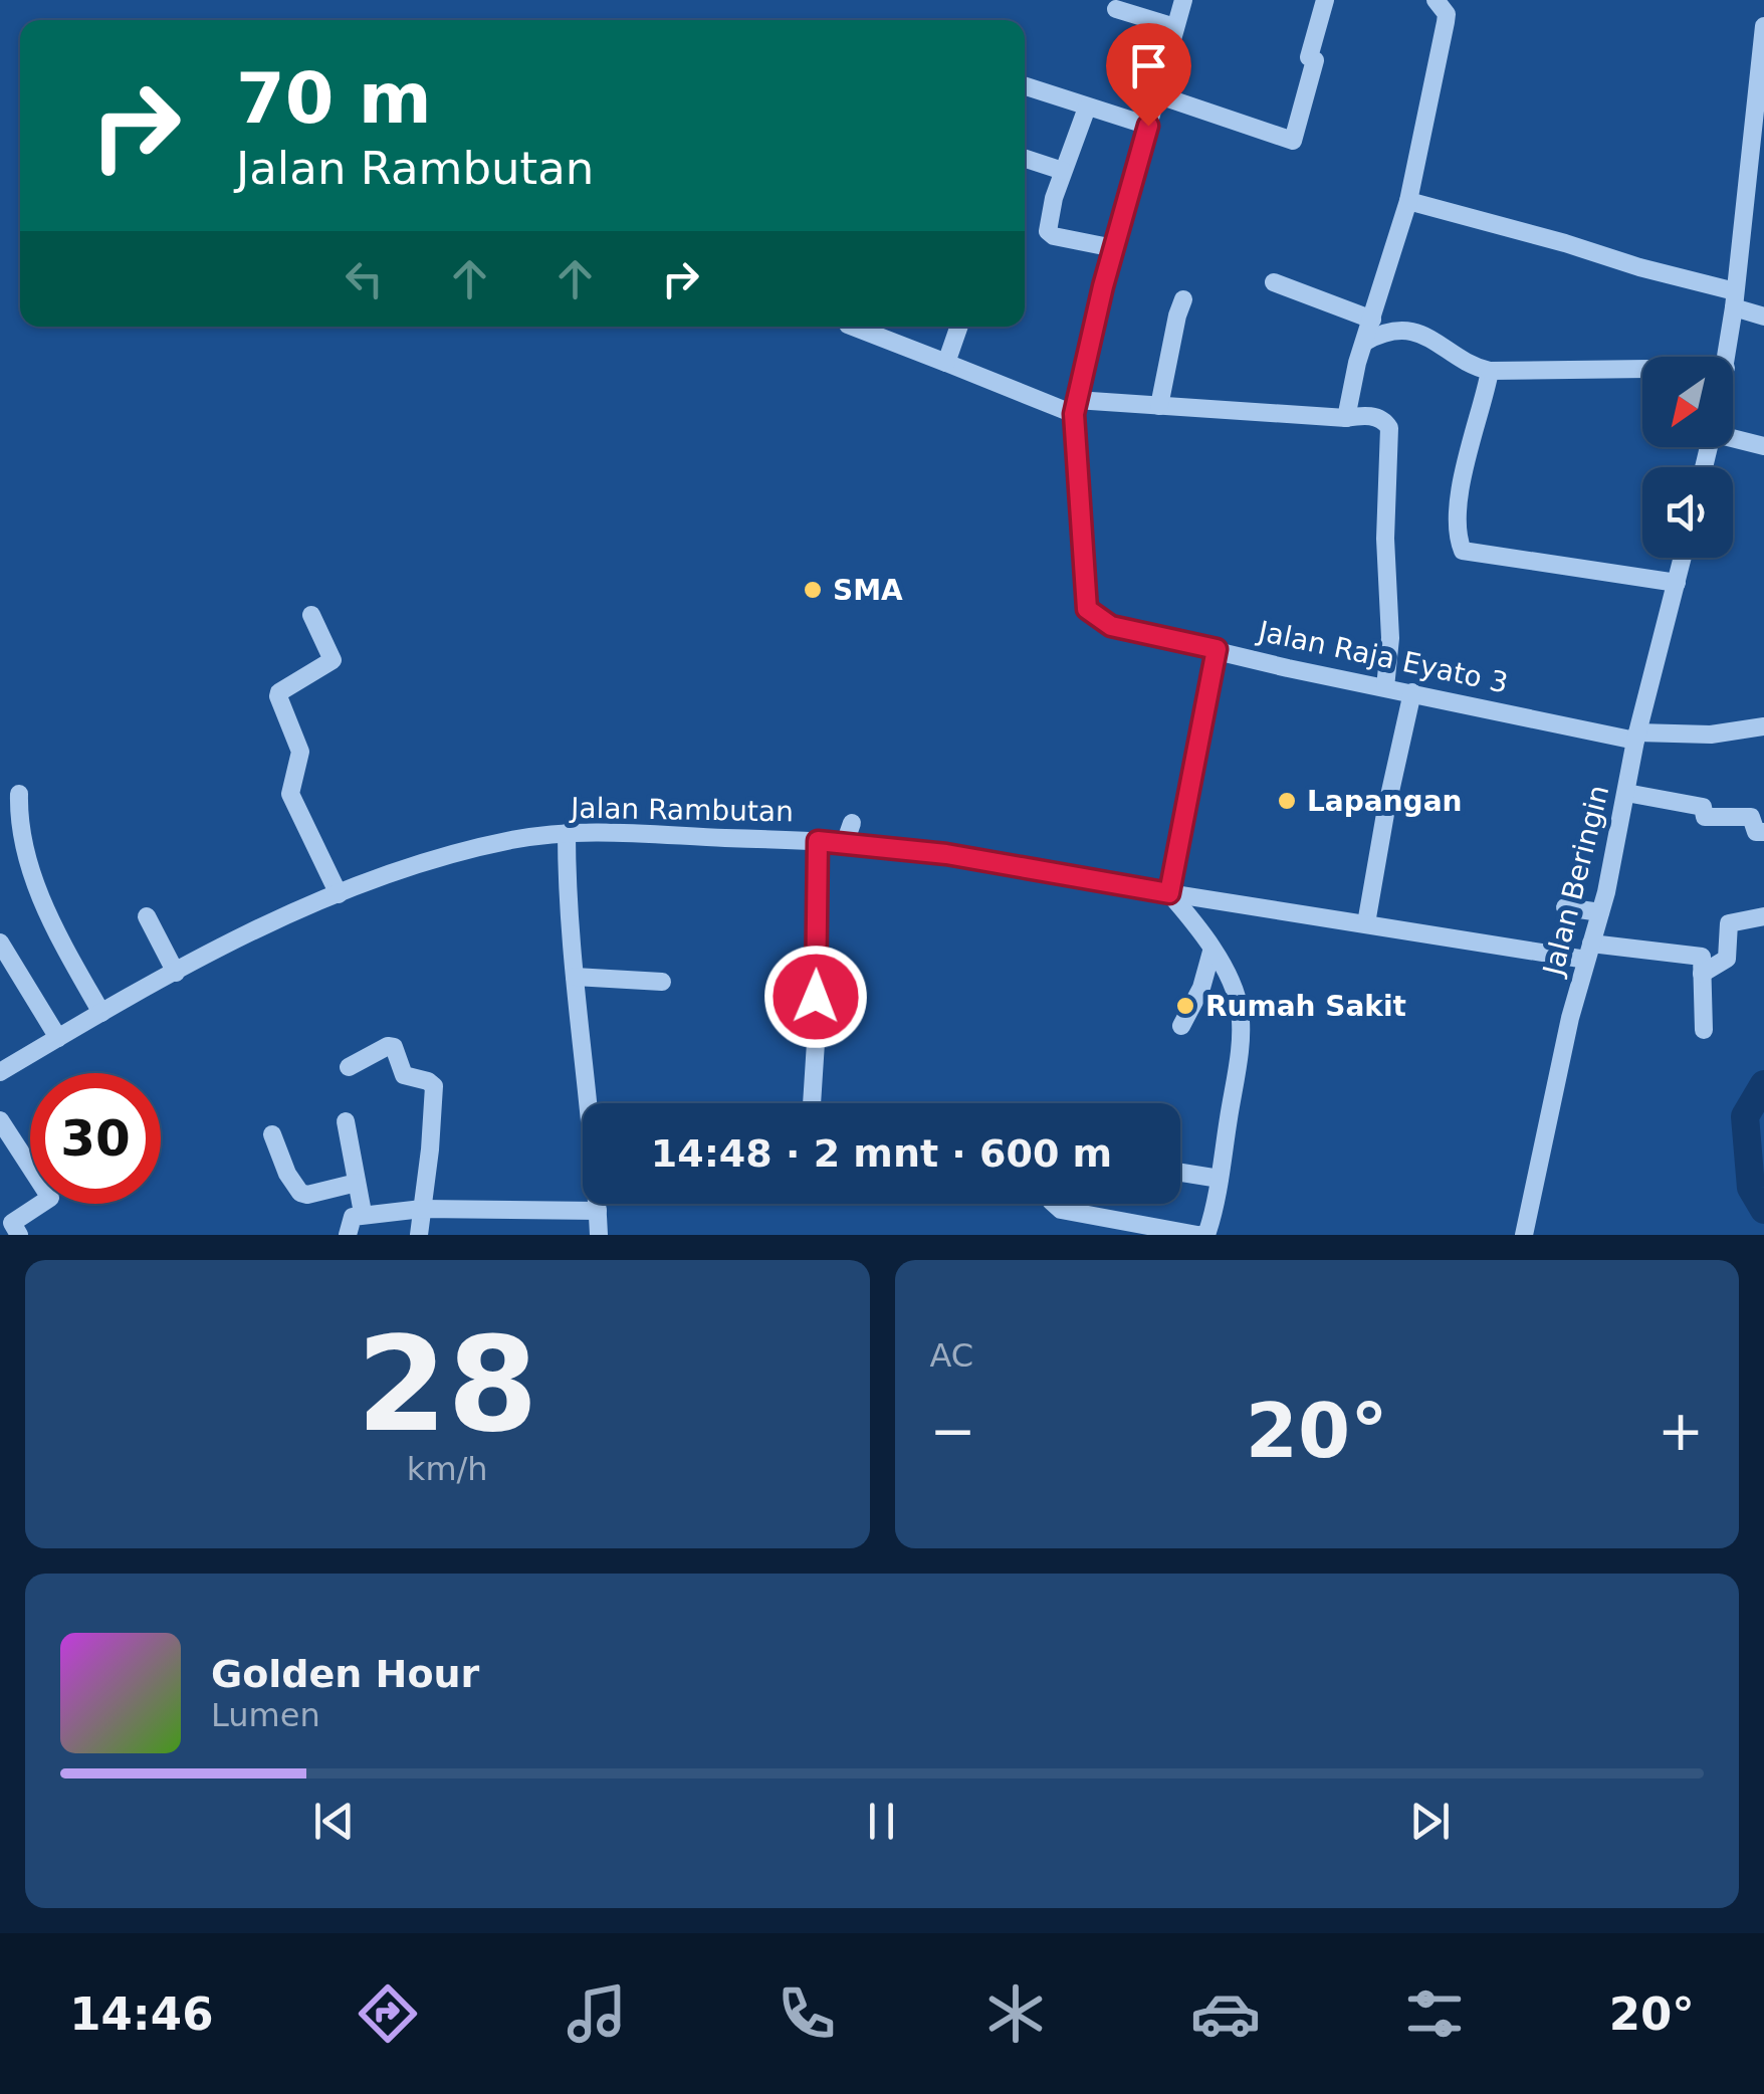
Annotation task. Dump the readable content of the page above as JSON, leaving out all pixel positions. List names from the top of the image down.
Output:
{
  "streets": {
    "street": ["Jalan Raja Eyato 3", "Jalan Rambutan", "Jalan Beringin"]
  },
  "crossings": [
    ["Jalan Raja Eyato 3", "Jalan Beringin"],
    ["Jalan Rambutan", "Jalan Beringin"]
  ],
  "places": ["SMA", "Lapangan", "Rumah Sakit"],
  "north": "bottom left",
  "page": {
    "turn": ["70 m", "Jalan Rambutan"],
    "limit": "30",
    "trip": "14:48 · 2 mnt · 600 m",
    "tile": [
      ["28", "km/h"],
      "AC"
    ],
    "heat": ["−", "20°", "+"],
    "song": ["Golden Hour", "Lumen"],
    "tabs": ["14:46", "20°"]
  }
}
